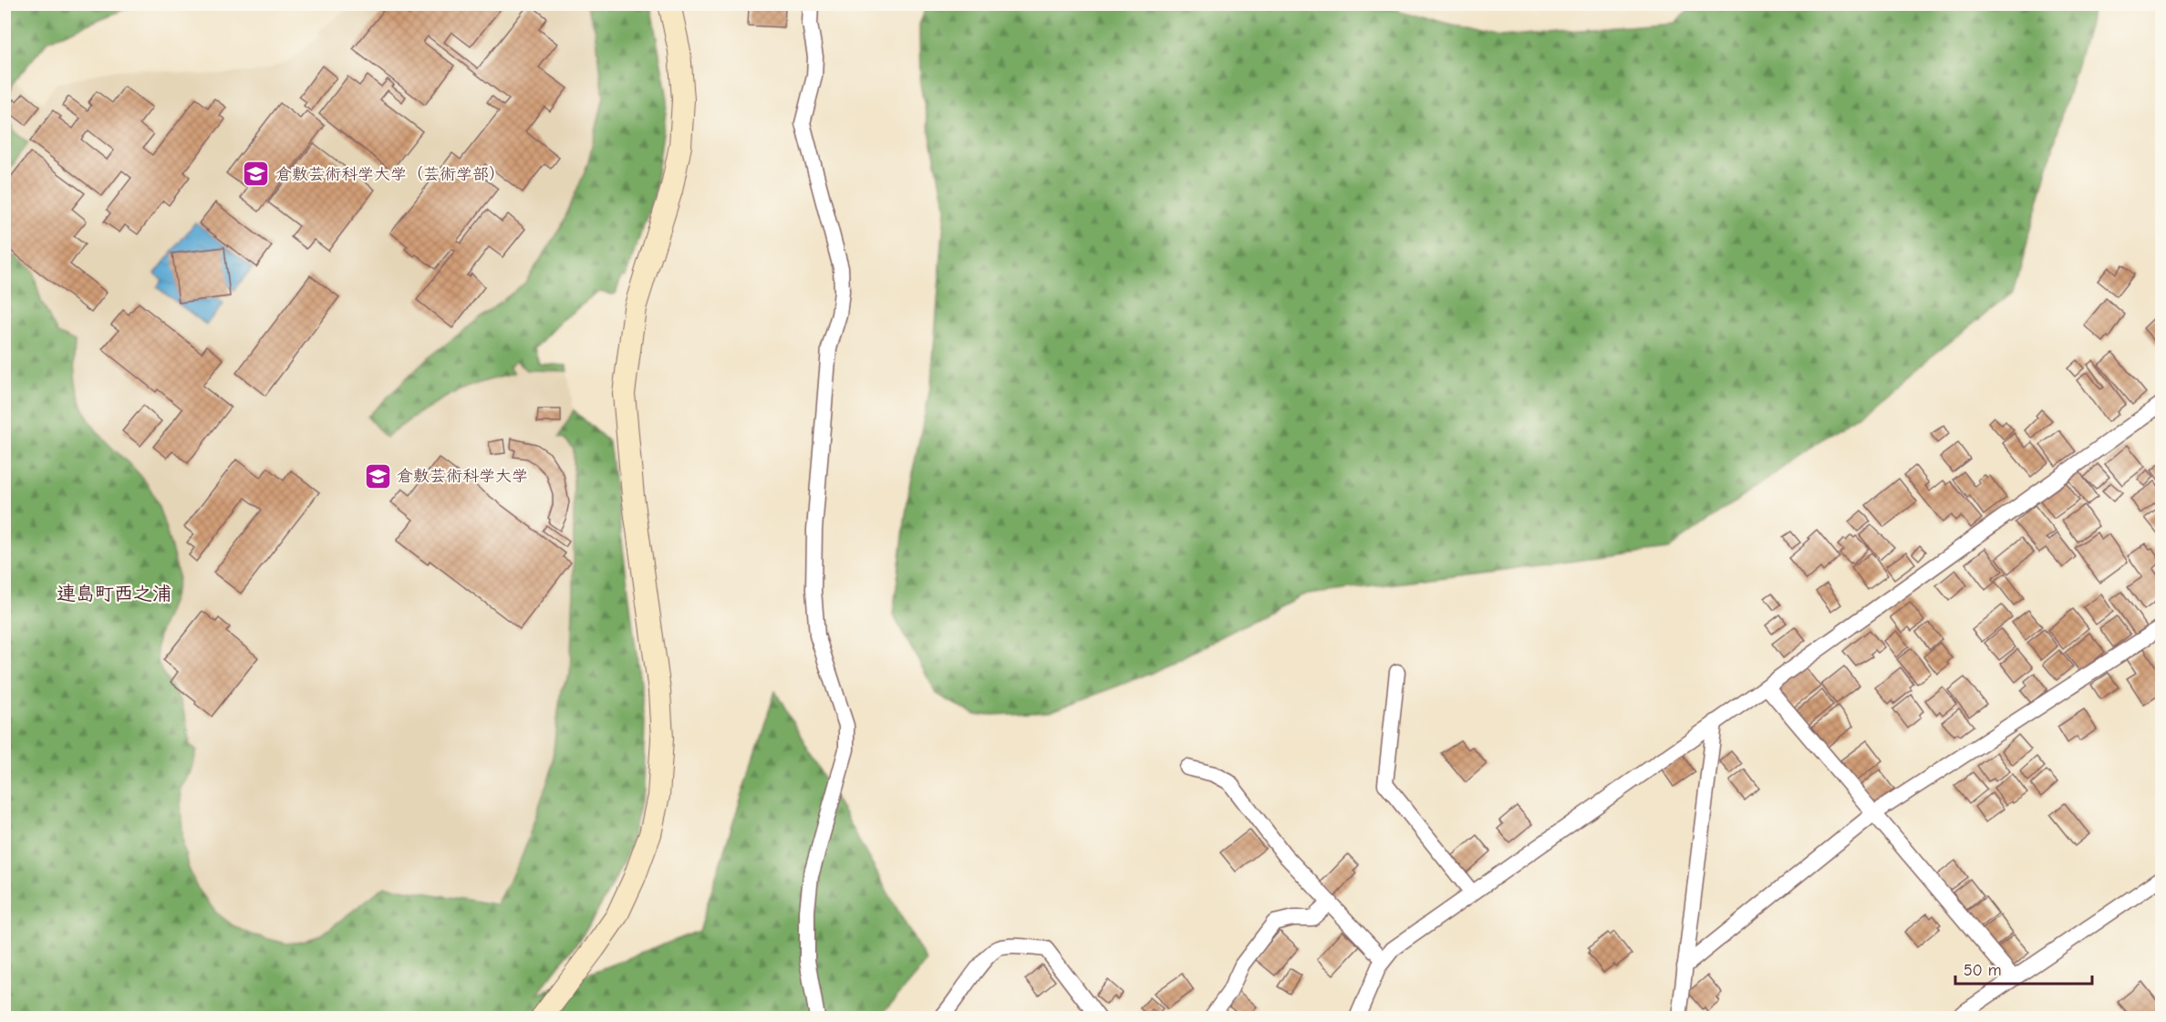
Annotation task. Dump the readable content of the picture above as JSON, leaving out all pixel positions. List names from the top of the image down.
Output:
{
  "districts": ["連島町西之浦"],
  "places": {
    "school or university": ["倉敷芸術科学大学（芸術学部）", "倉敷芸術科学大学"]
  },
  "scale_bar": "50 m"
}
